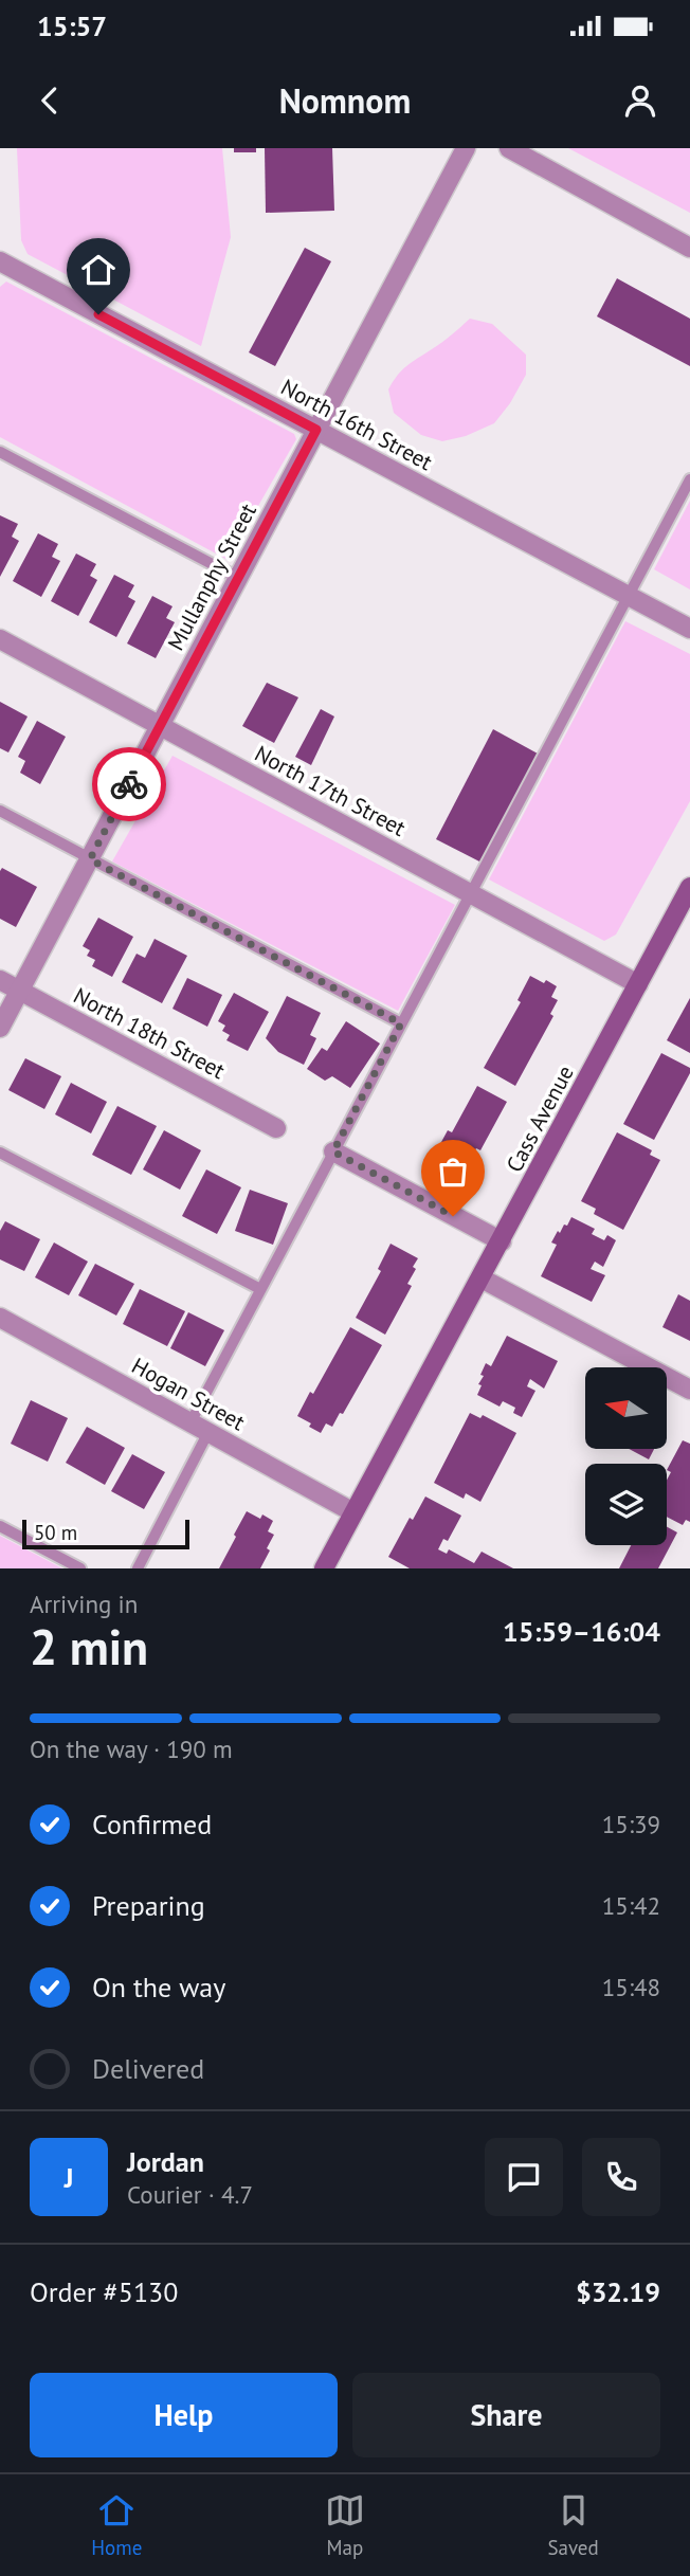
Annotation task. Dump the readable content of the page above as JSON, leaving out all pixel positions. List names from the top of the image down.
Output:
{
  "streets": {
    "main road": ["Cass Avenue"],
    "street": [
      "North 16th Street",
      "Mullanphy Street",
      "North 17th Street",
      "North 18th Street",
      "Hogan Street"
    ]
  },
  "crossings": [
    ["North 16th Street", "Mullanphy Street"],
    ["Mullanphy Street", "North 17th Street"],
    ["Mullanphy Street", "North 18th Street"],
    ["North 17th Street", "Cass Avenue"],
    ["Cass Avenue", "Hogan Street"]
  ],
  "scale_bar": "50 m",
  "north": "left",
  "page": {
    "status": "15:57",
    "header": "Nomnom",
    "scale": "50 m",
    "heading": ["2 min", "Arriving in", "15:59–16:04"],
    "panel": [
      "Jordan",
      "Courier · 4.7",
      "Order #5130",
      "$32.19"
    ],
    "bar": "On the way · 190 m",
    "list": [
      ["Confirmed", "15:39"],
      ["Preparing", "15:42"],
      ["On the way", "15:48"],
      "Delivered"
    ],
    "round": "J",
    "buttons": ["Help", "Share"],
    "tabs": ["Home", "Map", "Saved"]
  }
}
